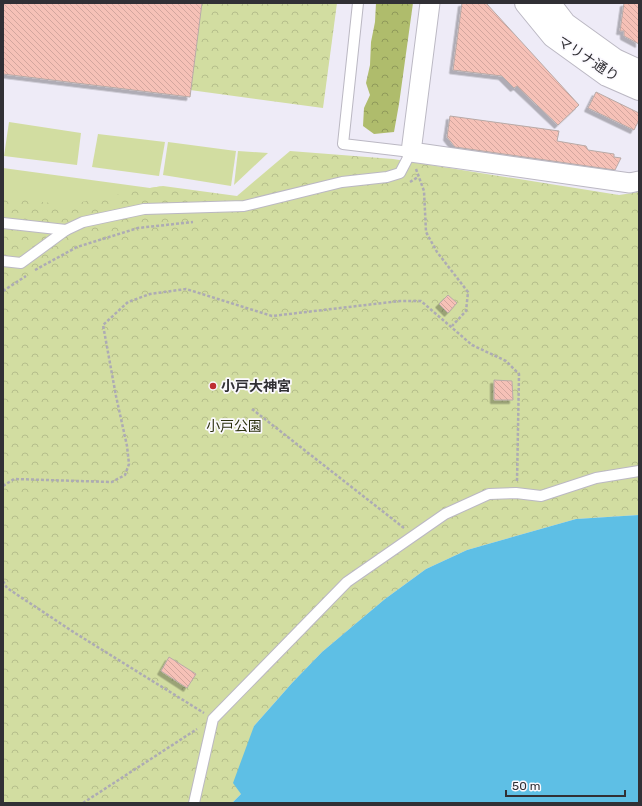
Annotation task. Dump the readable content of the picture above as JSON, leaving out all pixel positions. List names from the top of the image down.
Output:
{
  "streets": {
    "street": ["マリナ通り"]
  },
  "parks": ["小戸公園"],
  "places": ["小戸大神宮"],
  "scale_bar": "50 m"
}
